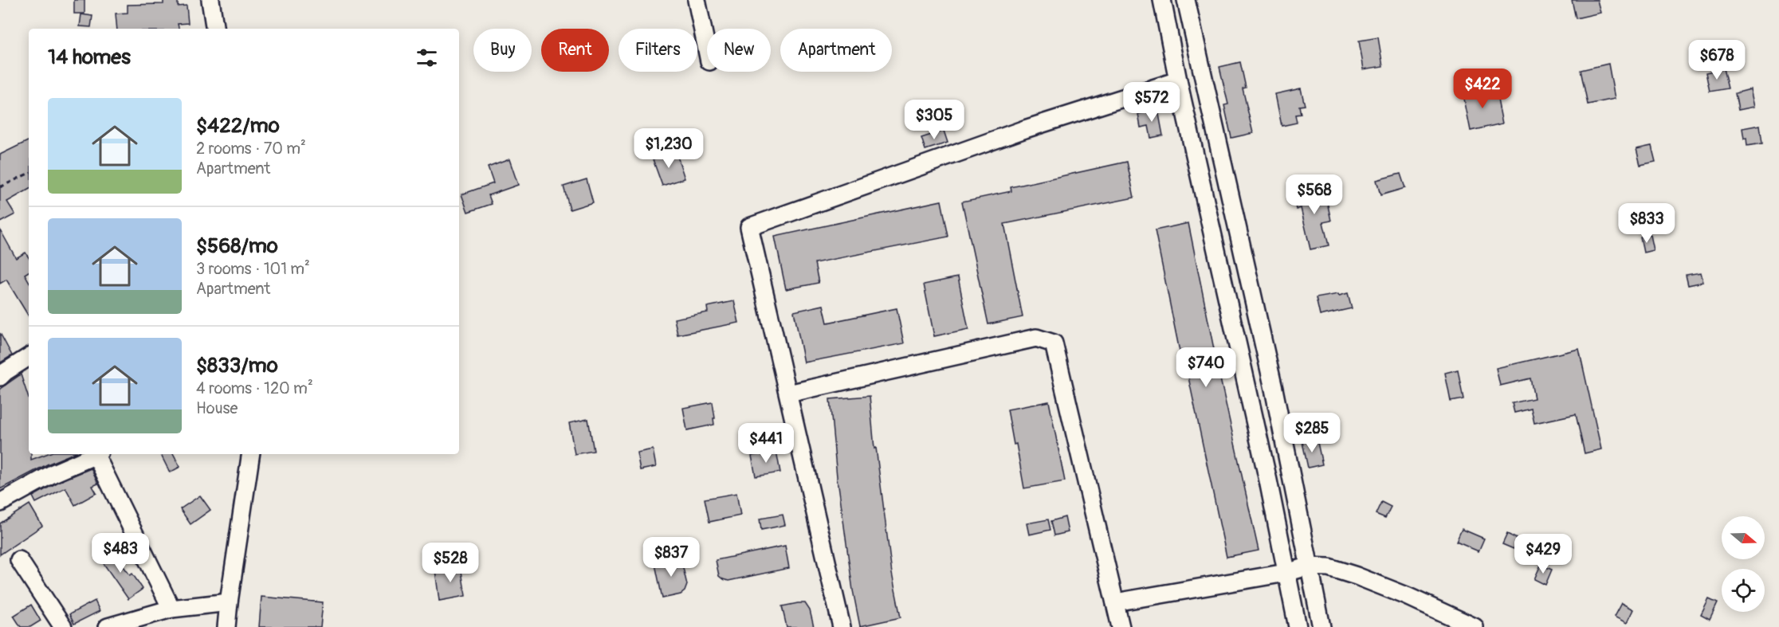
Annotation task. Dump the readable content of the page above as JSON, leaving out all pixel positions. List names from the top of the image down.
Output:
{
  "north": "right",
  "page": {
    "chip": [
      "Buy",
      "Rent",
      "Filters",
      "New",
      "Apartment"
    ],
    "heading": "14 homes",
    "price": [
      "$678",
      "$422",
      "$572",
      "$305",
      "$1,230",
      "$568",
      "$833",
      "$740",
      "$285",
      "$441",
      "$483",
      "$429",
      "$837",
      "$528"
    ],
    "list": [
      {
        "name": "$422/mo",
        "note": "2 rooms · 70 m² · Apartment"
      },
      {
        "name": "$568/mo",
        "note": "3 rooms · 101 m² · Apartment"
      },
      {
        "name": "$833/mo",
        "note": "4 rooms · 120 m² · House"
      }
    ]
  }
}
